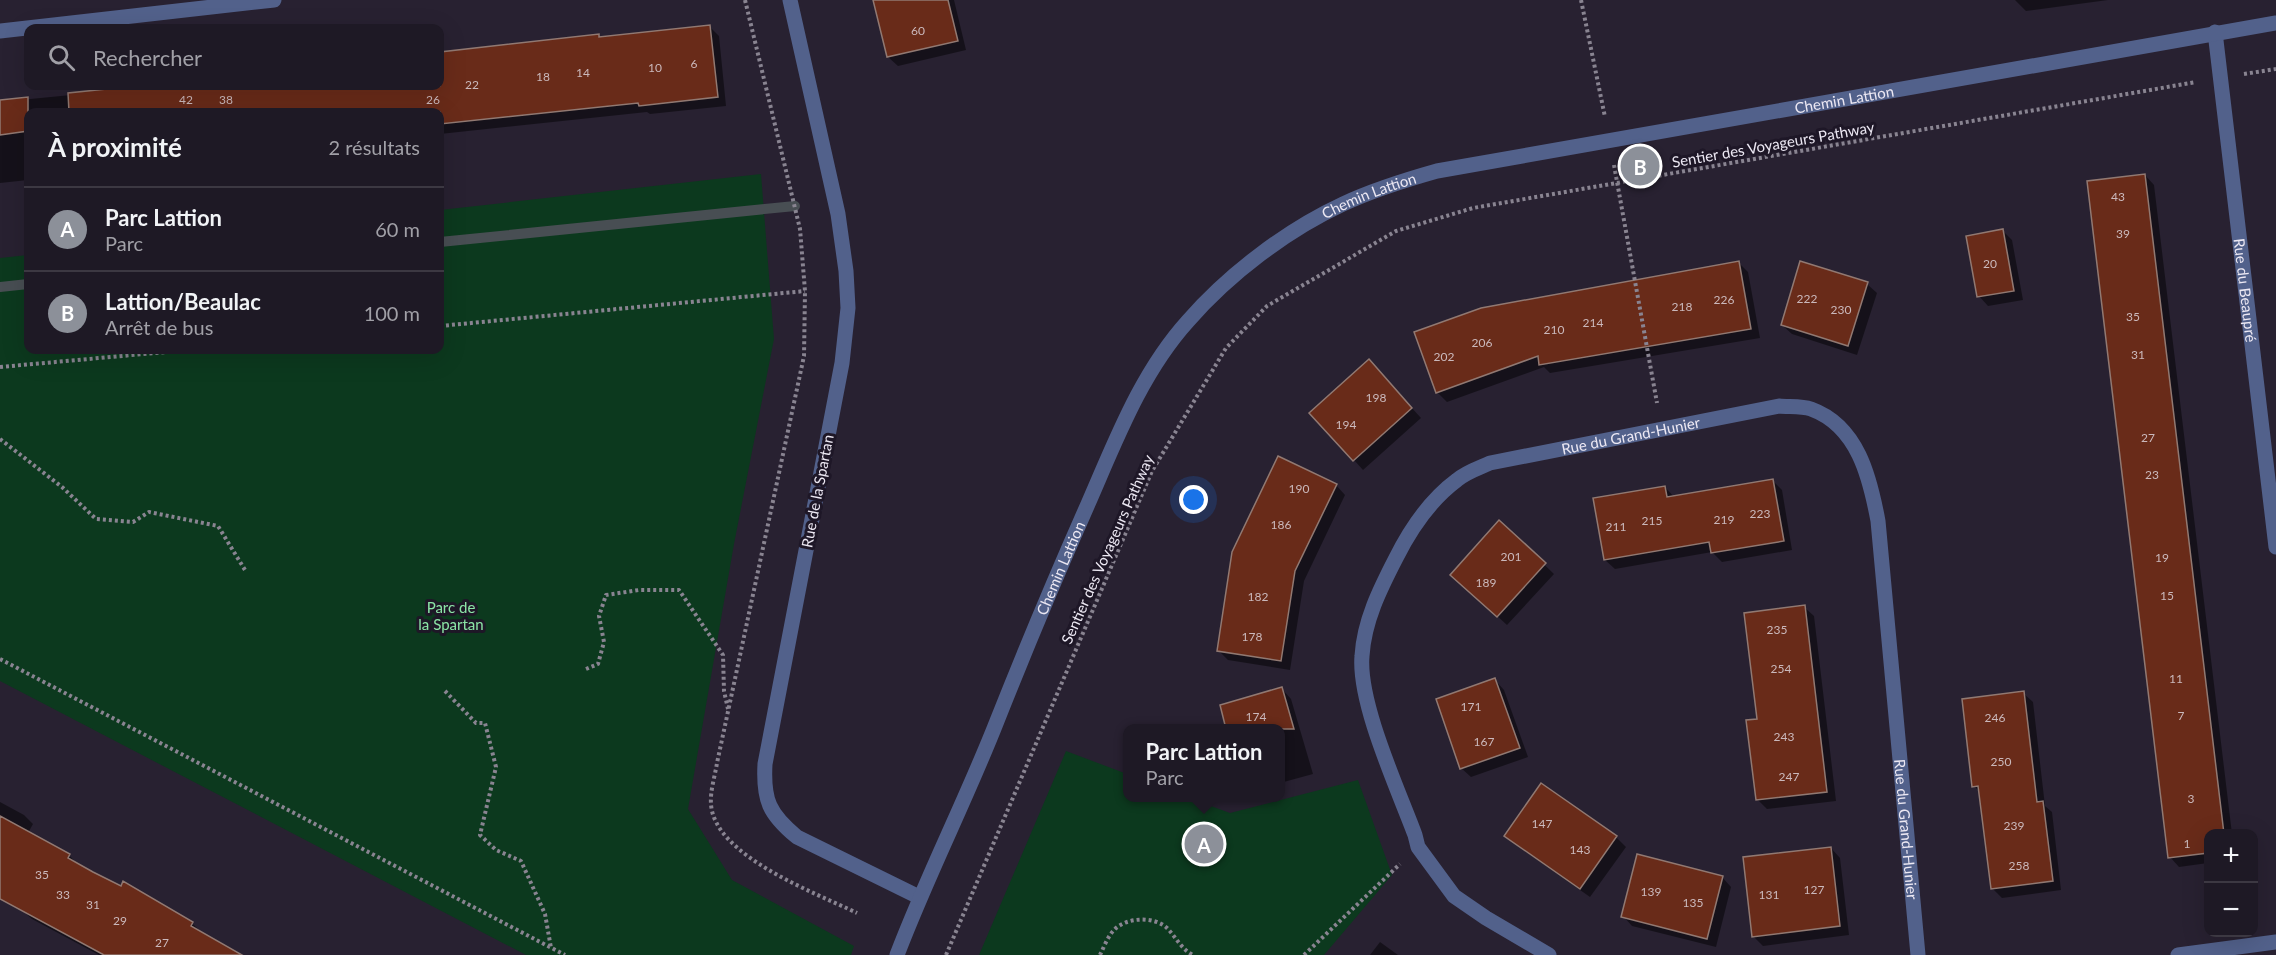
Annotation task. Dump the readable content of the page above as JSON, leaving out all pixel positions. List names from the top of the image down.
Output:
{
  "streets": {
    "street": [
      "Chemin Lattion",
      "Rue du Beaupré",
      "Rue du Grand-Hunier",
      "Rue de la Spartan"
    ],
    "path": ["Sentier des Voyageurs Pathway"]
  },
  "crossings": [
    ["Chemin Lattion", "Rue du Beaupré"],
    ["Chemin Lattion", "Rue de la Spartan"],
    ["Sentier des Voyageurs Pathway", "Rue du Beaupré"]
  ],
  "parks": ["Parc de la Spartan"],
  "house_numbers": [
    "60",
    "6",
    "10",
    "14",
    "18",
    "22",
    "42",
    "38",
    "26",
    "43",
    "39",
    "20",
    "222",
    "226",
    "218",
    "230",
    "35",
    "214",
    "210",
    "206",
    "31",
    "202",
    "198",
    "194",
    "27",
    "23",
    "190",
    "223",
    "219",
    "215",
    "186",
    "211",
    "201",
    "19",
    "189",
    "15",
    "182",
    "235",
    "178",
    "254",
    "11",
    "171",
    "7",
    "174",
    "246",
    "243",
    "167",
    "250",
    "247",
    "3",
    "147",
    "239",
    "1",
    "143",
    "258",
    "35",
    "127",
    "139",
    "33",
    "131",
    "135",
    "31",
    "29",
    "27"
  ],
  "page": {
    "search": "Rechercher",
    "heading": ["À proximité", "2 résultats"],
    "pins": ["B", "A"],
    "list": [
      {
        "mark": "A",
        "name": "Parc Lattion",
        "note": "Parc",
        "value": "60 m"
      },
      {
        "mark": "B",
        "name": "Lattion/Beaulac",
        "note": "Arrêt de bus",
        "value": "100 m"
      }
    ],
    "popup": ["Parc Lattion", "Parc"],
    "map_buttons": ["+", "−"]
  }
}
